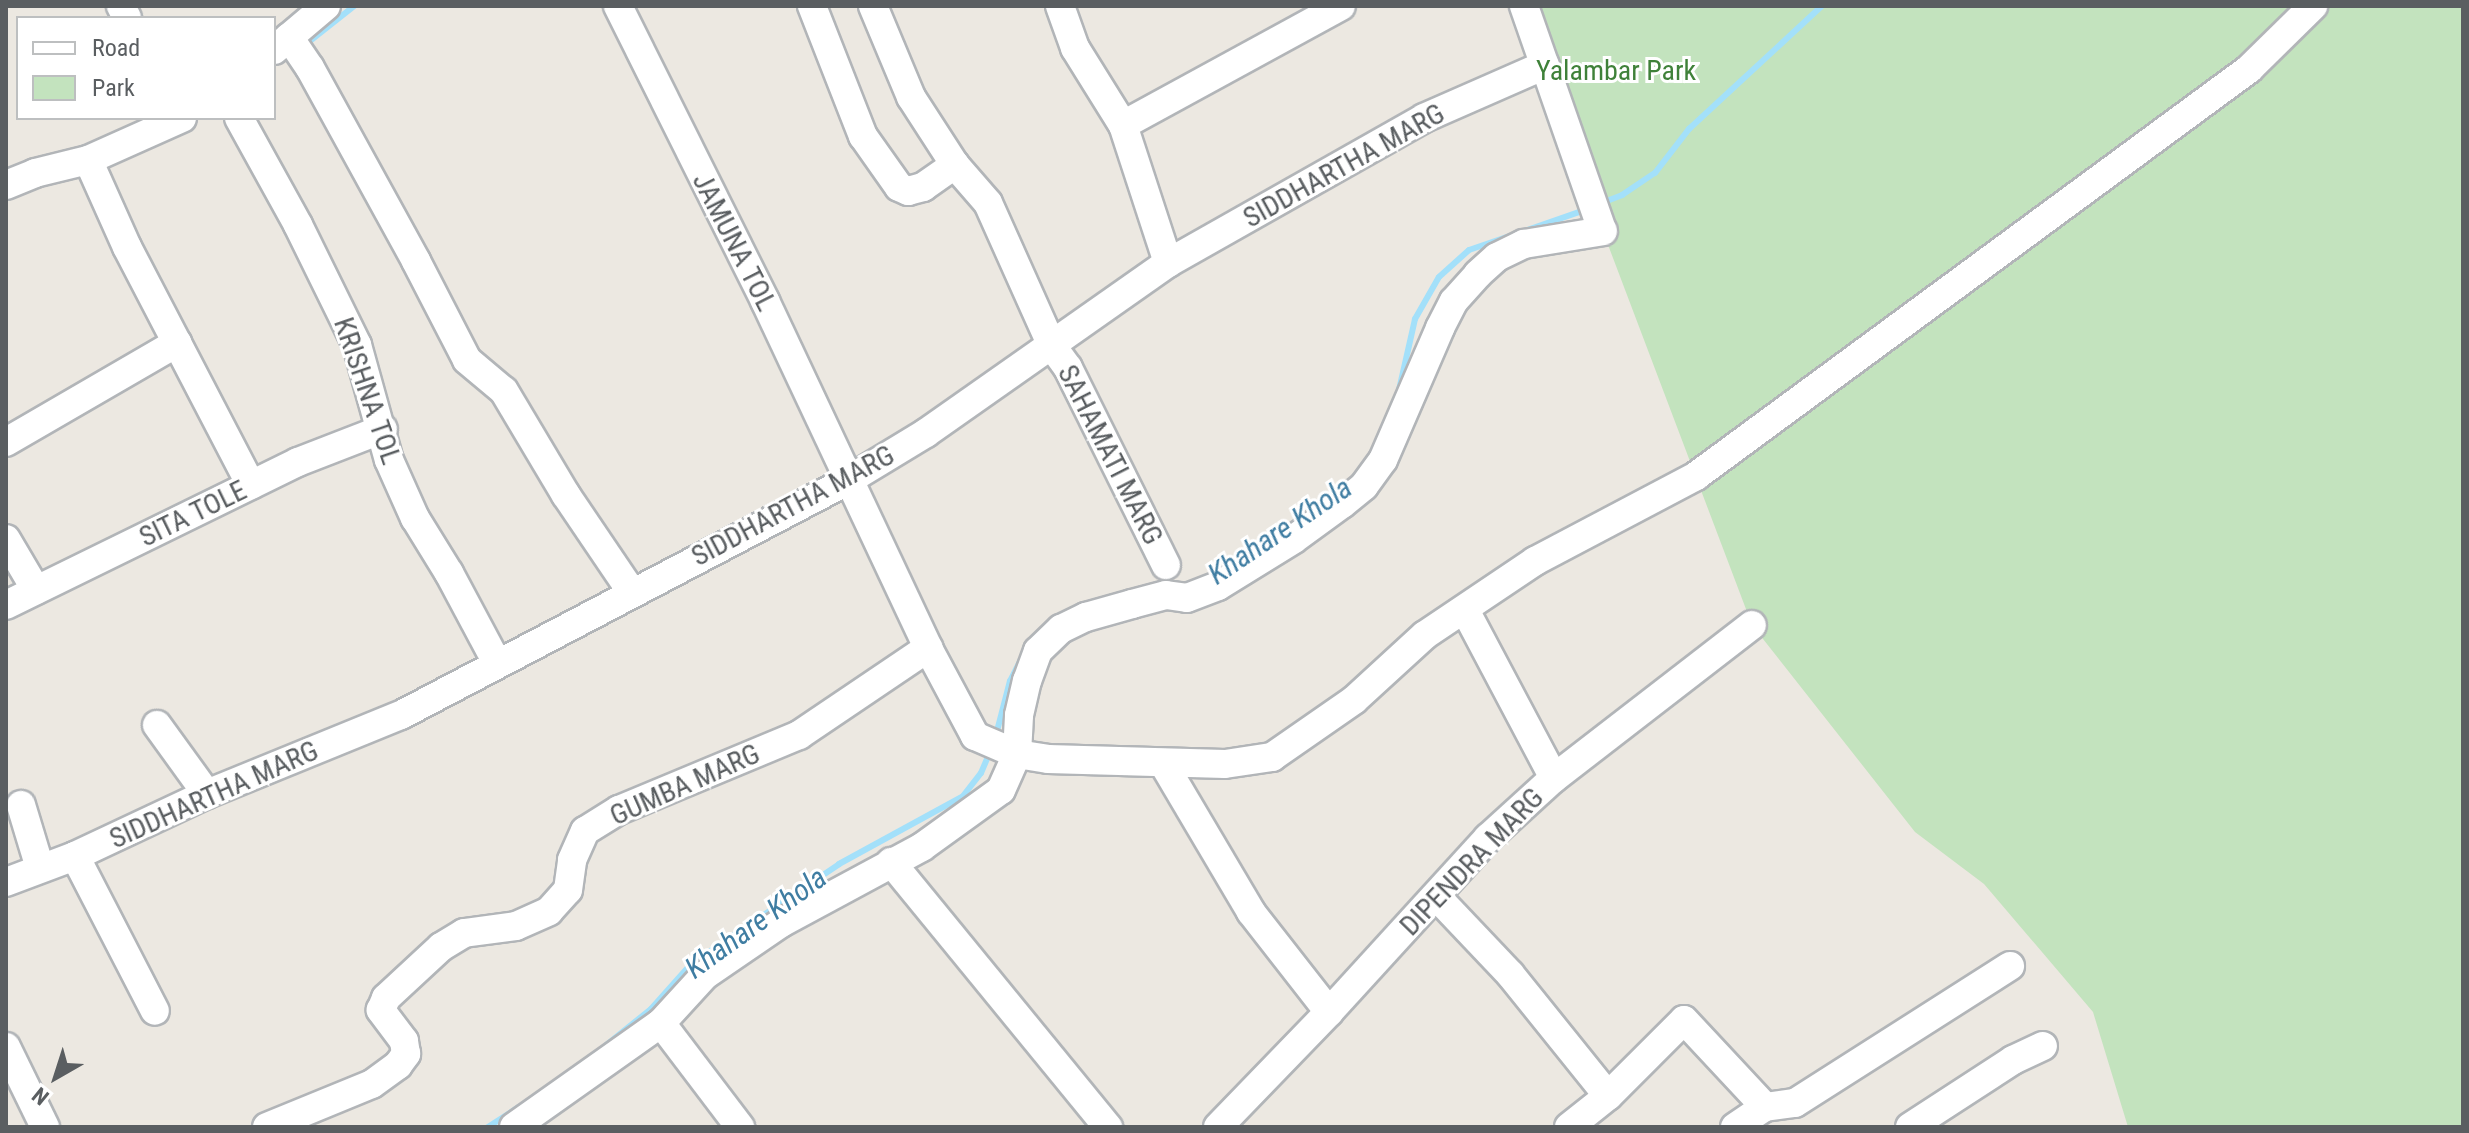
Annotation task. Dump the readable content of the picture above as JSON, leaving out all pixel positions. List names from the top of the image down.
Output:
{
  "streets": {
    "street": [
      "SIDDHARTHA MARG",
      "JAMUNA TOL",
      "KRISHNA TOL",
      "SAHAMATI MARG",
      "SITA TOLE",
      "GUMBA MARG",
      "DIPENDRA MARG"
    ]
  },
  "crossings": [
    ["SIDDHARTHA MARG", "JAMUNA TOL"],
    ["SIDDHARTHA MARG", "KRISHNA TOL"],
    ["SIDDHARTHA MARG", "SAHAMATI MARG"],
    ["JAMUNA TOL", "GUMBA MARG"],
    ["KRISHNA TOL", "SITA TOLE"]
  ],
  "water": ["Khahare Khola"],
  "parks": ["Yalambar Park"],
  "legend": ["Road", "Park"],
  "north": "bottom left"
}
